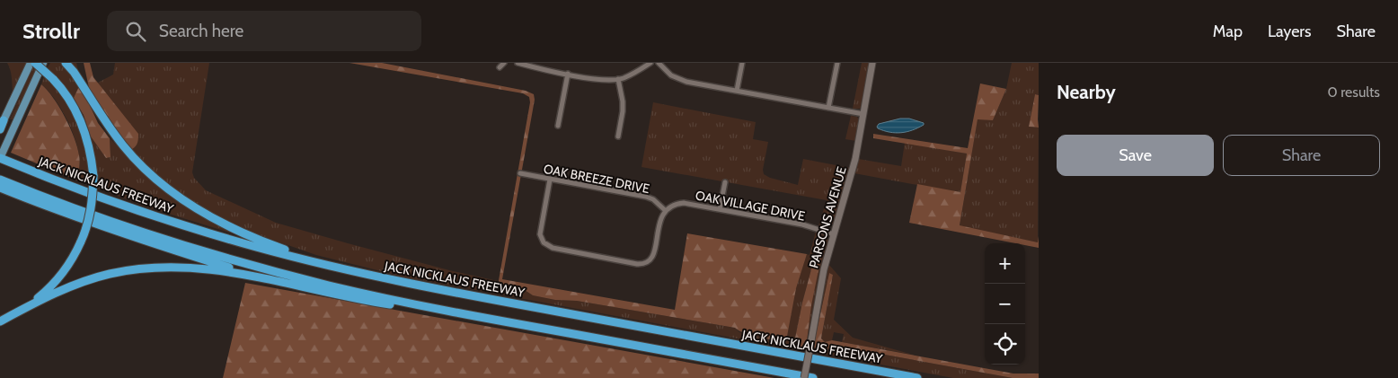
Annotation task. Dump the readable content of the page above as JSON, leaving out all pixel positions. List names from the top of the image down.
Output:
{
  "streets": {
    "highway": ["JACK NICKLAUS FREEWAY"],
    "street": ["OAK BREEZE DRIVE", "OAK VILLAGE DRIVE", "PARSONS AVENUE"]
  },
  "crossings": [
    ["OAK BREEZE DRIVE", "OAK VILLAGE DRIVE"],
    ["OAK VILLAGE DRIVE", "PARSONS AVENUE"]
  ],
  "page": {
    "header": "Strollr",
    "search": "Search here",
    "nav": ["Map", "Layers", "Share"],
    "heading": ["Nearby", "0 results"],
    "buttons": ["Save", "Share"],
    "map_buttons": ["+", "−"]
  }
}
